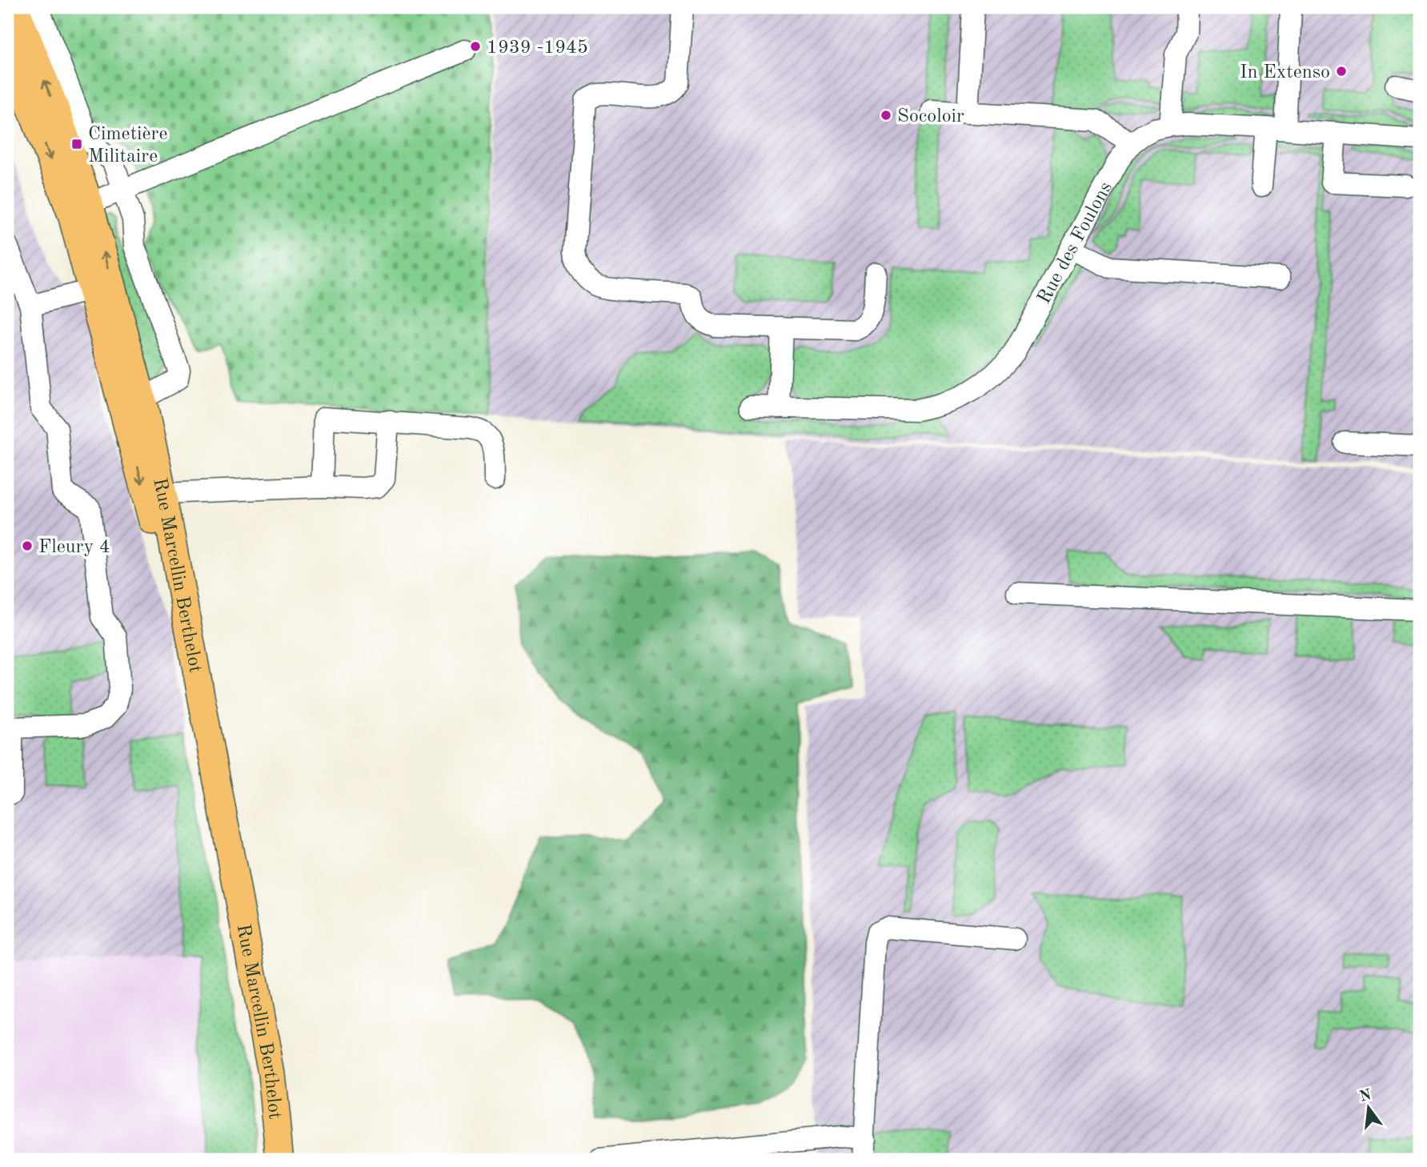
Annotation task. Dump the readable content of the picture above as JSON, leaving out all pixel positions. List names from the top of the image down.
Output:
{
  "streets": {
    "main road": ["Rue Marcellin Berthelot"],
    "street": ["Rue des Foulons"]
  },
  "places": {
    "other": [
      "1939 -1945",
      "In Extenso",
      "Socoloir",
      "Fleury 4"
    ],
    "transit": ["Cimetière Militaire"]
  },
  "north": "top"
}
